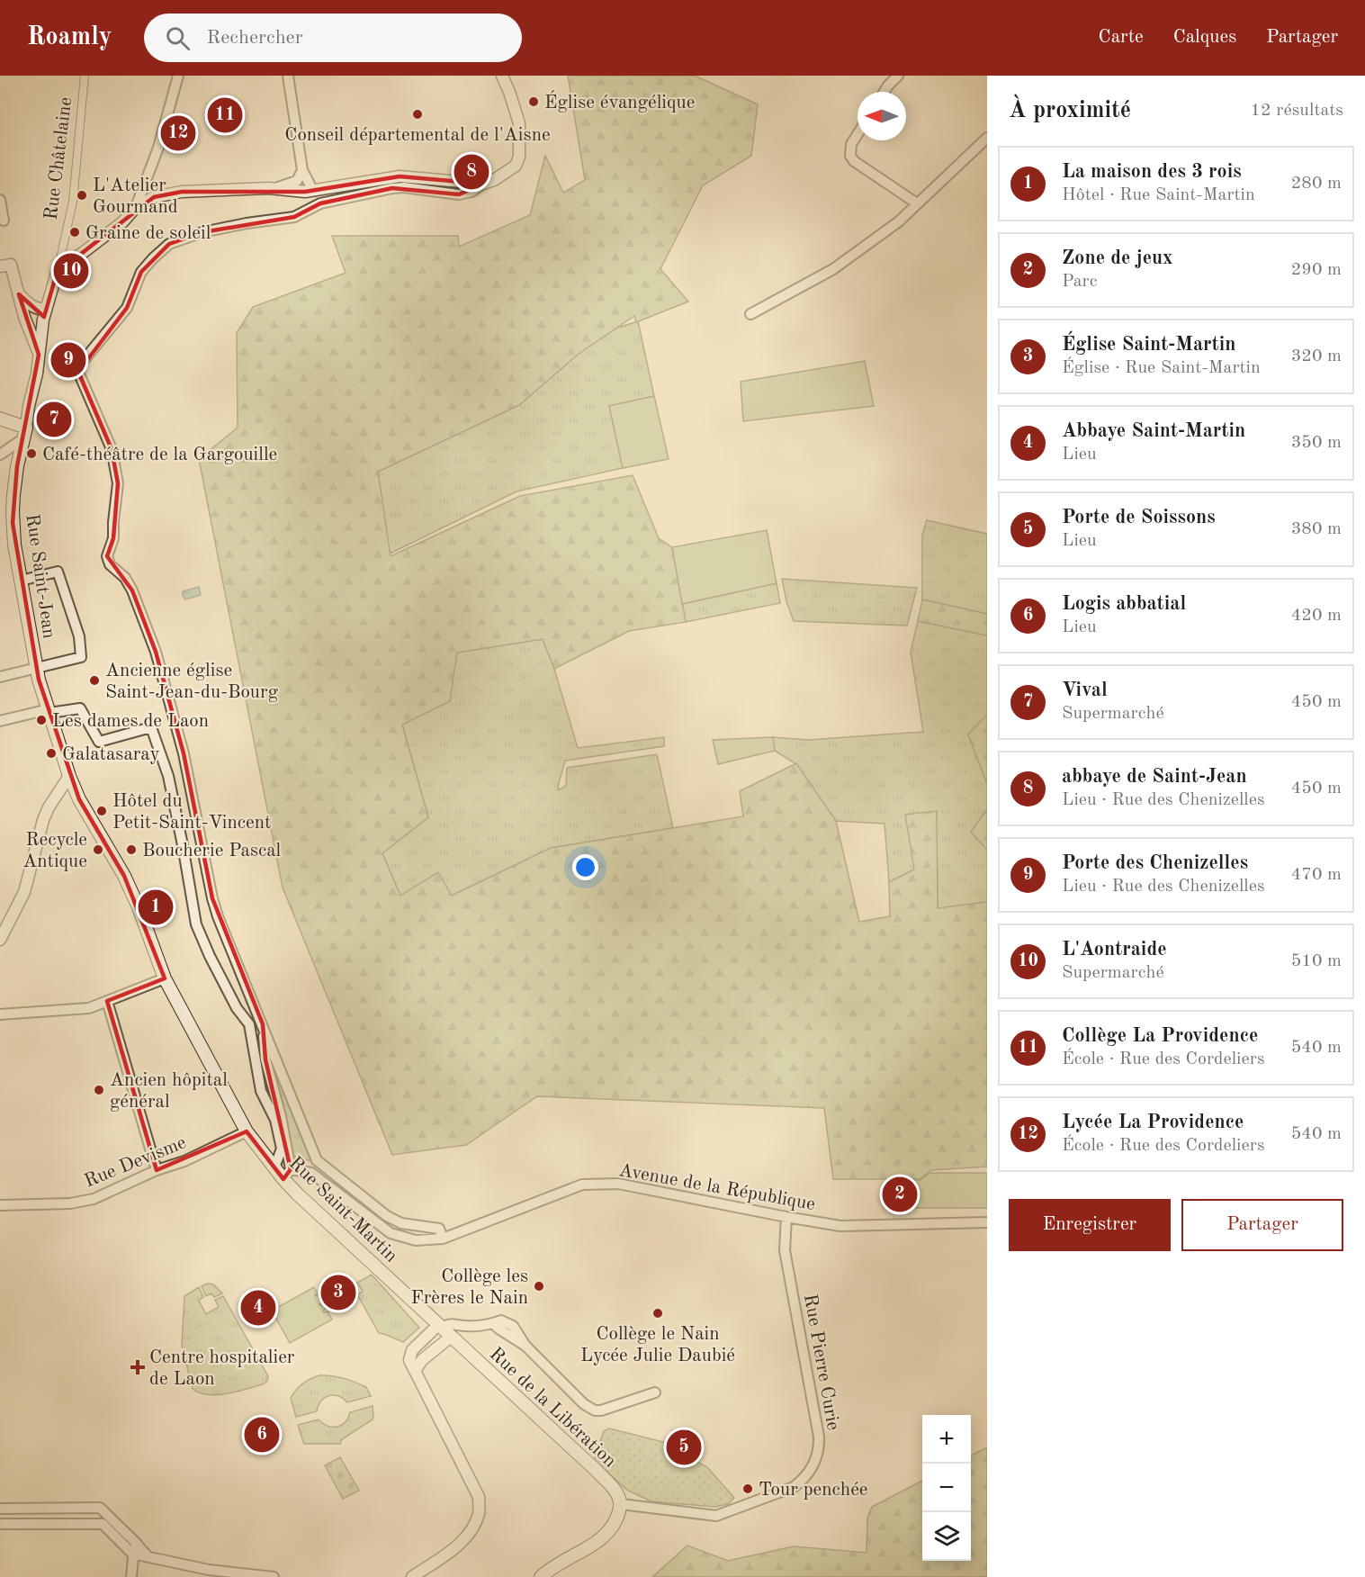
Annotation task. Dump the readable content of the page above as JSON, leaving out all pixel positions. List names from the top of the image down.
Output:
{
  "streets": {
    "main road": ["Rue Saint-Jean", "Rue Saint-Martin", "Rue de la Libération"],
    "street": [
      "Rue Châtelaine",
      "Rue Devisme",
      "Avenue de la République",
      "Rue Pierre Curie"
    ]
  },
  "crossings": [
    ["Rue Châtelaine", "Rue Saint-Jean"],
    ["Rue Saint-Jean", "Rue Saint-Martin"],
    ["Rue Devisme", "Rue Saint-Martin"],
    ["Avenue de la République", "Rue Saint-Martin"],
    ["Avenue de la République", "Rue Pierre Curie"],
    ["Rue Saint-Martin", "Rue de la Libération"],
    ["Rue Pierre Curie", "Rue de la Libération"]
  ],
  "places": {
    "other": [
      "Église évangélique",
      "Conseil départemental de l'Aisne",
      "L'Atelier Gourmand",
      "Graine de soleil",
      "Café-théâtre de la Gargouille",
      "Ancienne église Saint-Jean-du-Bourg",
      "Les dames de Laon",
      "Galatasaray",
      "Hôtel du Petit-Saint-Vincent",
      "Recycle Antique",
      "Boucherie Pascal",
      "Ancien hôpital général",
      "Collège les Frères le Nain",
      "Collège le Nain Lycée Julie Daubié",
      "Tour penchée"
    ],
    "health": ["Centre hospitalier de Laon"]
  },
  "north": "left",
  "page": {
    "header": "Roamly",
    "search": "Rechercher",
    "nav": ["Carte", "Calques", "Partager"],
    "heading": ["À proximité", "12 résultats"],
    "pins": [
      "11",
      "12",
      "8",
      "10",
      "9",
      "7",
      "1",
      "2",
      "3",
      "4",
      "6",
      "5"
    ],
    "list": [
      {
        "mark": "1",
        "name": "La maison des 3 rois",
        "note": "Hôtel · Rue Saint-Martin",
        "value": "280 m"
      },
      {
        "mark": "2",
        "name": "Zone de jeux",
        "note": "Parc",
        "value": "290 m"
      },
      {
        "mark": "3",
        "name": "Église Saint-Martin",
        "note": "Église · Rue Saint-Martin",
        "value": "320 m"
      },
      {
        "mark": "4",
        "name": "Abbaye Saint-Martin",
        "note": "Lieu",
        "value": "350 m"
      },
      {
        "mark": "5",
        "name": "Porte de Soissons",
        "note": "Lieu",
        "value": "380 m"
      },
      {
        "mark": "6",
        "name": "Logis abbatial",
        "note": "Lieu",
        "value": "420 m"
      },
      {
        "mark": "7",
        "name": "Vival",
        "note": "Supermarché",
        "value": "450 m"
      },
      {
        "mark": "8",
        "name": "abbaye de Saint-Jean",
        "note": "Lieu · Rue des Chenizelles",
        "value": "450 m"
      },
      {
        "mark": "9",
        "name": "Porte des Chenizelles",
        "note": "Lieu · Rue des Chenizelles",
        "value": "470 m"
      },
      {
        "mark": "10",
        "name": "L'Aontraide",
        "note": "Supermarché",
        "value": "510 m"
      },
      {
        "mark": "11",
        "name": "Collège La Providence",
        "note": "École · Rue des Cordeliers",
        "value": "540 m"
      },
      {
        "mark": "12",
        "name": "Lycée La Providence",
        "note": "École · Rue des Cordeliers",
        "value": "540 m"
      }
    ],
    "buttons": ["Enregistrer", "Partager"],
    "map_buttons": ["+", "−"]
  }
}
